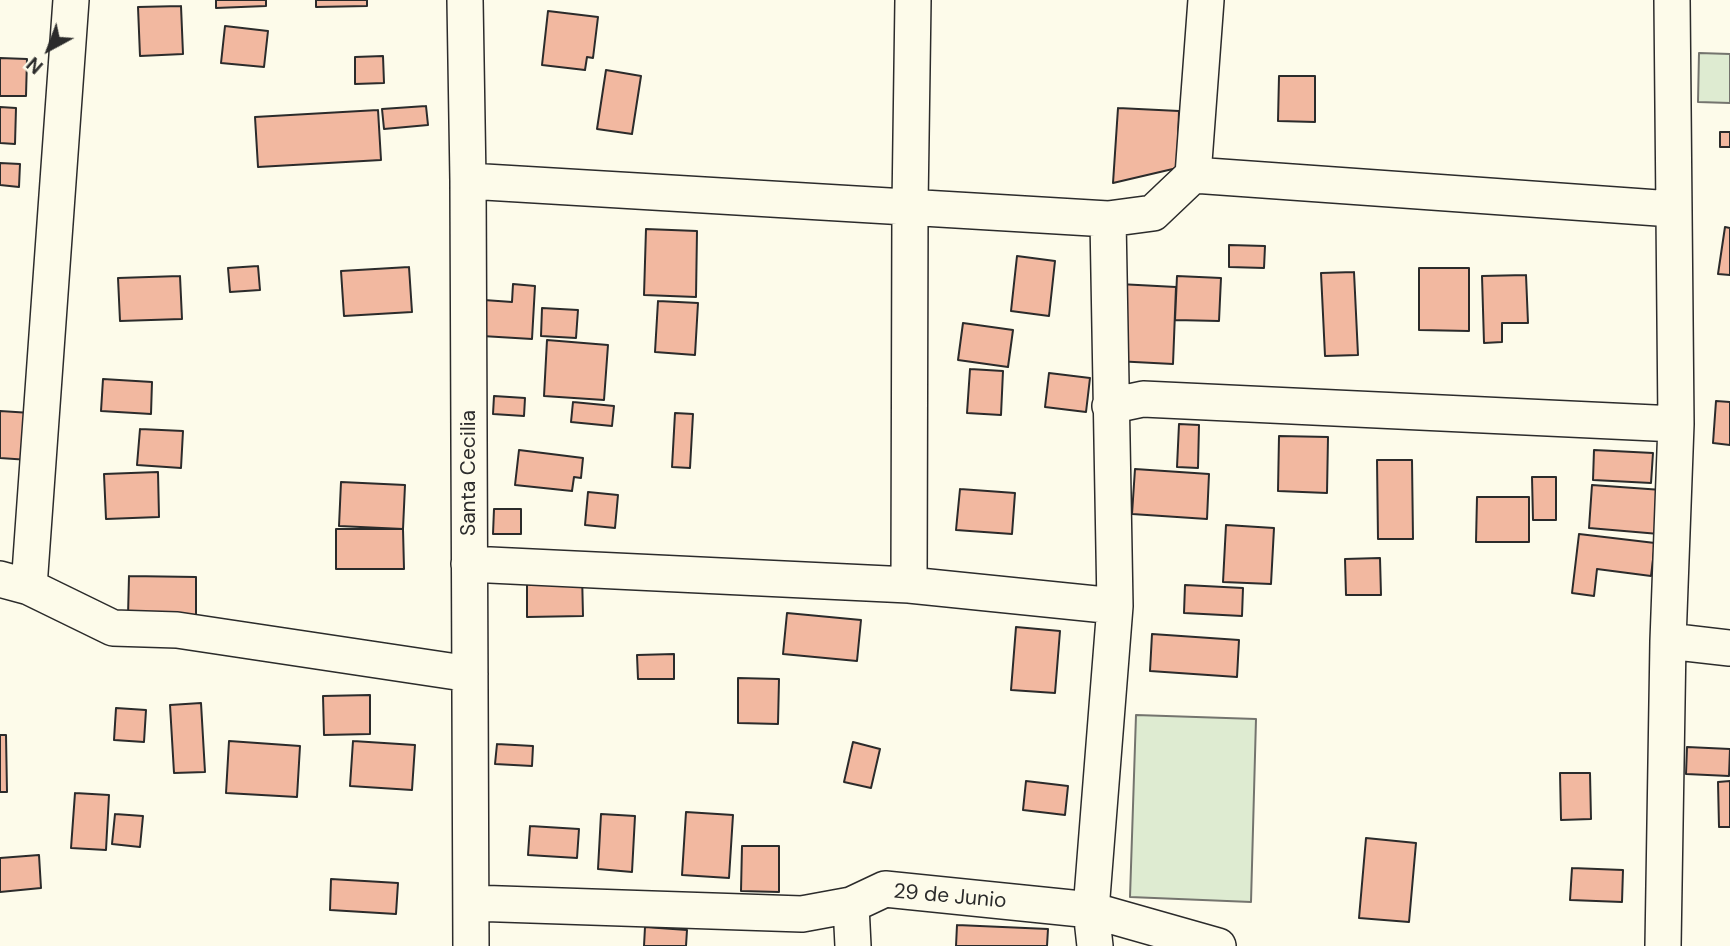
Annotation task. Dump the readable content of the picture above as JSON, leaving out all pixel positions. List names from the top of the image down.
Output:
{
  "streets": {
    "street": ["Santa Cecilia", "29 de Junio"]
  },
  "crossings": [
    ["Santa Cecilia", "29 de Junio"]
  ],
  "north": "bottom left"
}
